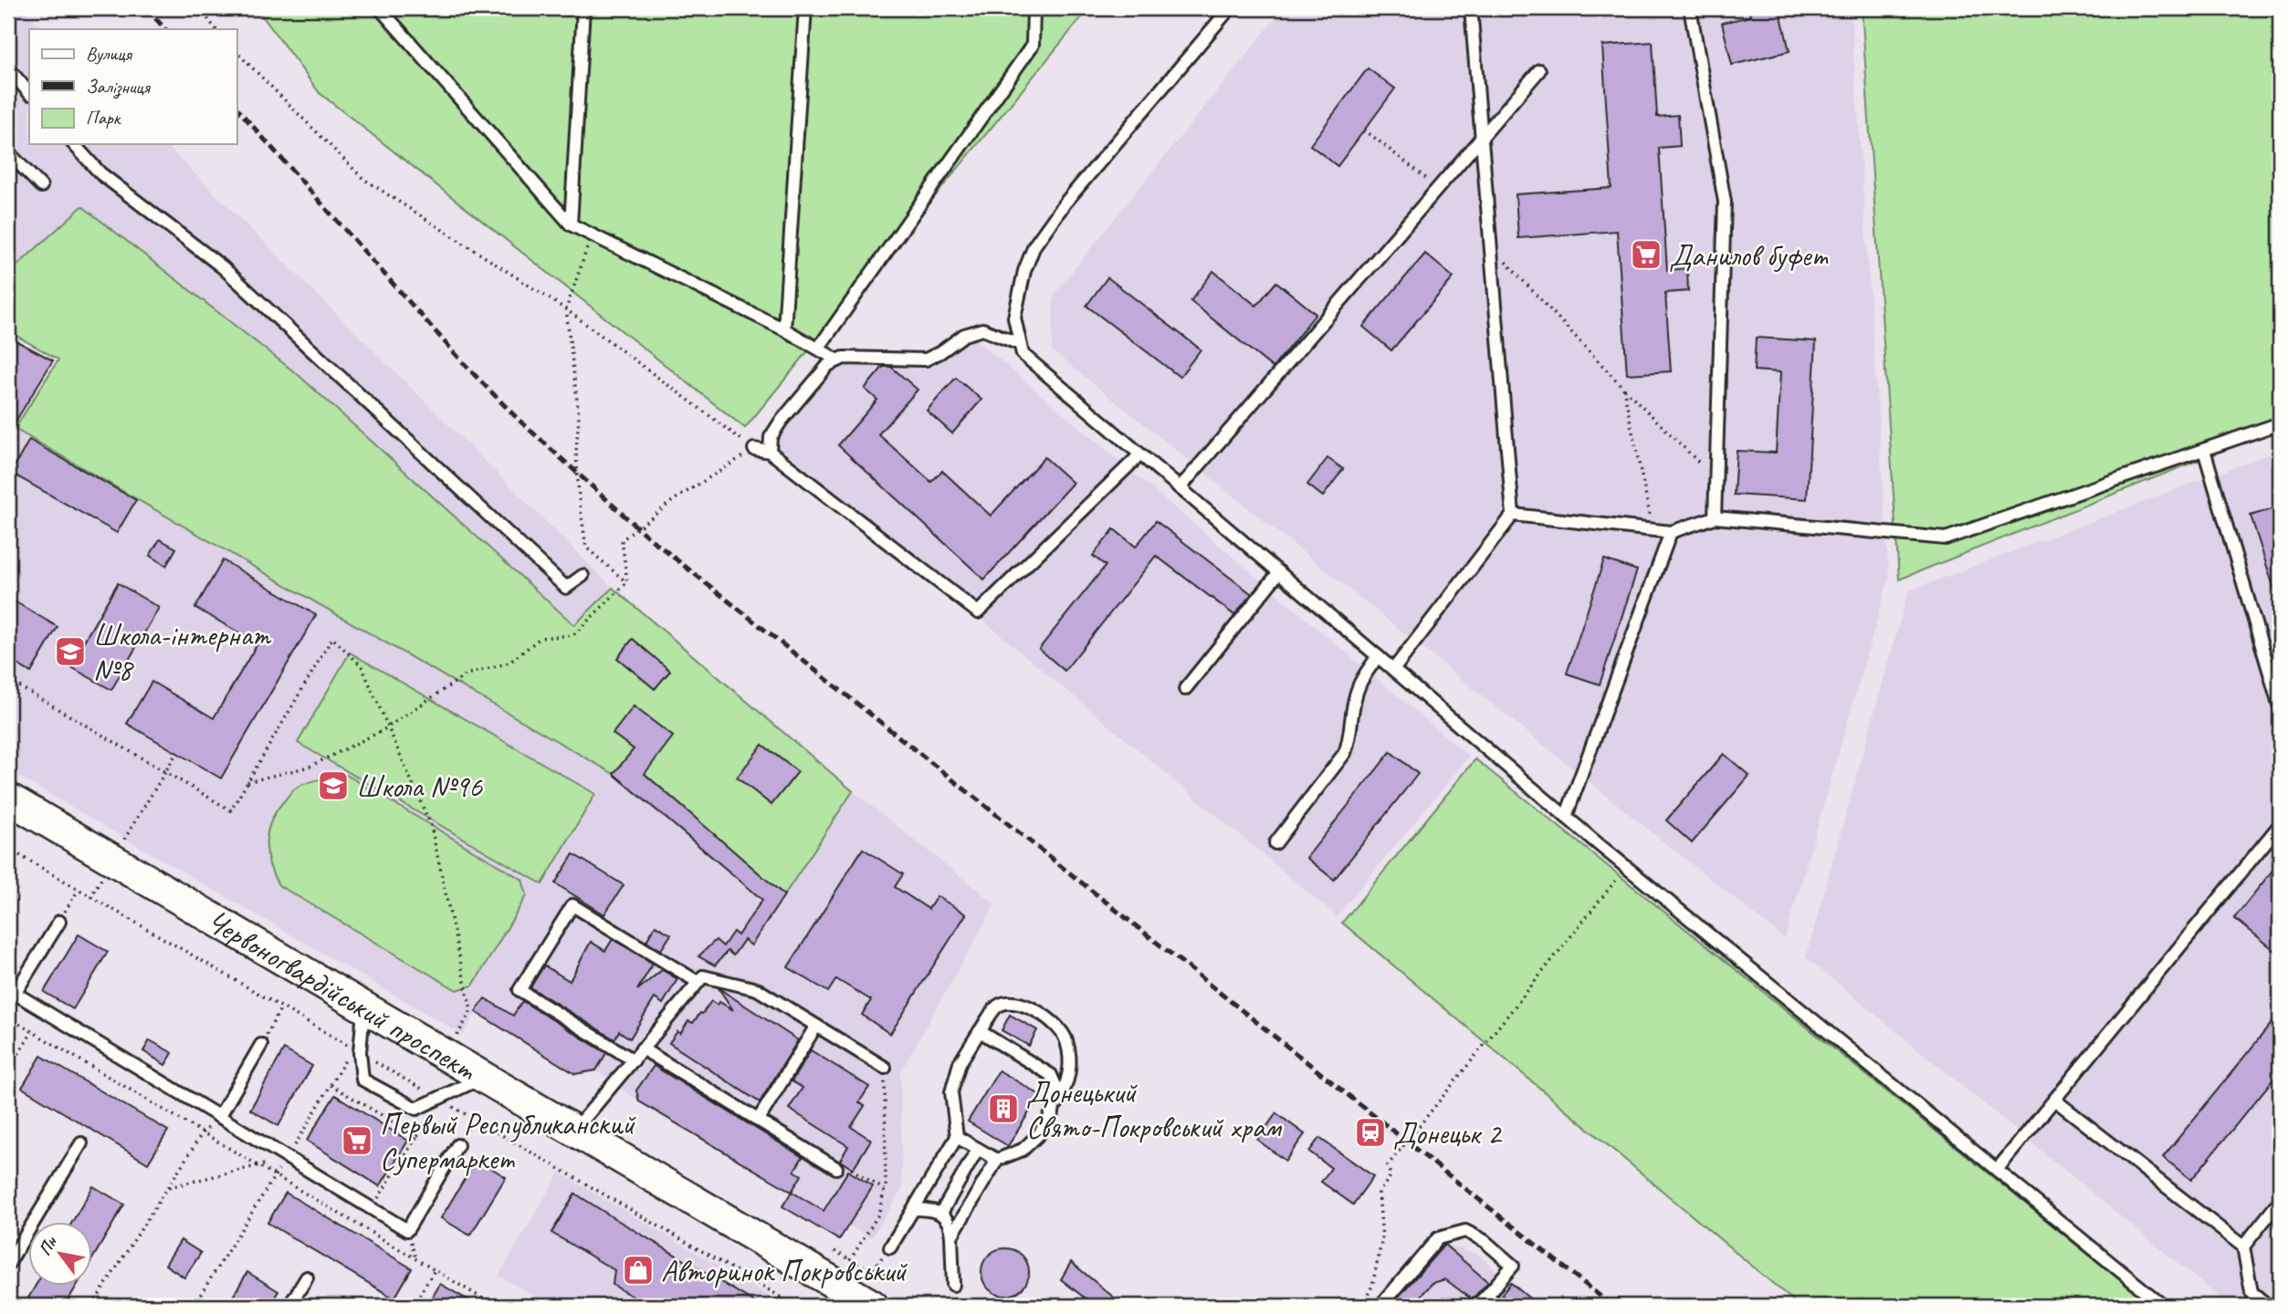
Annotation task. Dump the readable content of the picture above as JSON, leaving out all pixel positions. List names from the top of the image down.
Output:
{
  "streets": {
    "main road": ["Червоногвардійський проспект"]
  },
  "places": {
    "supermarket": ["Данилов буфет", "Первый Республиканский Супермаркет"],
    "school or university": ["Школа-інтернат №8", "Школа №96"],
    "building": ["Донецький Свято-Покровський храм"],
    "station": ["Донецьк 2"],
    "shop": ["Авторинок Покровський"]
  },
  "legend": ["Вулиця", "Залізниця", "Парк"],
  "north": "top left"
}
